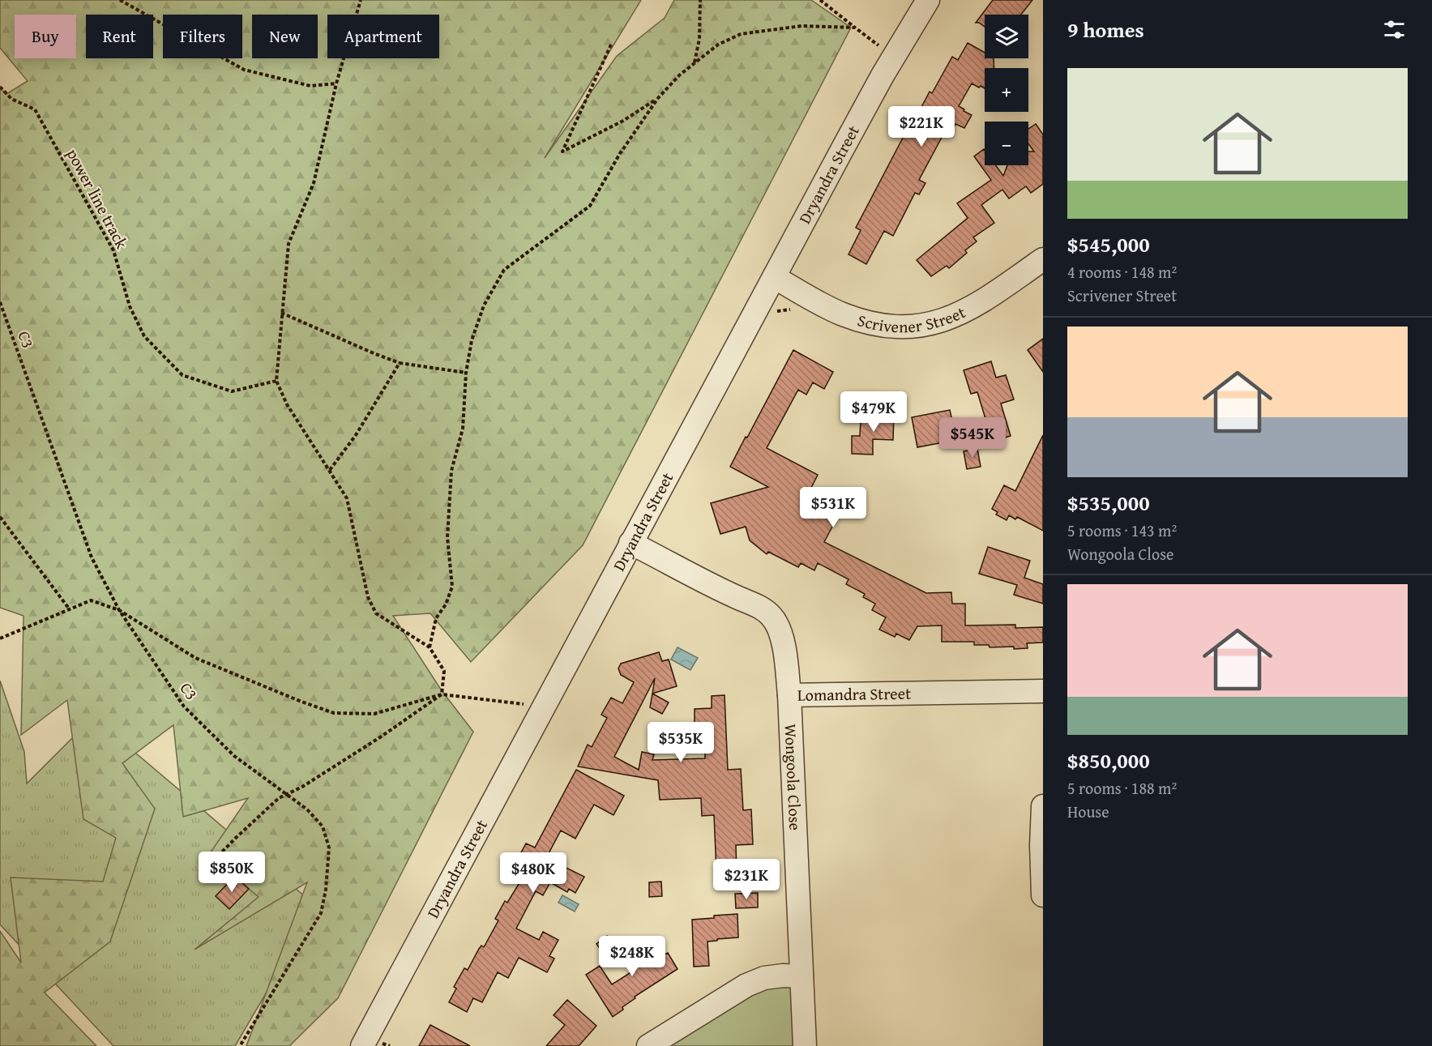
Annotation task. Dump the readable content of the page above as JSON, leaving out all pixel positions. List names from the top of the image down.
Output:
{
  "streets": {
    "street": [
      "Dryandra Street",
      "Scrivener Street",
      "Lomandra Street",
      "Wongoola Close"
    ],
    "path": ["power line track", "C3"]
  },
  "crossings": [
    ["Dryandra Street", "Scrivener Street"],
    ["Dryandra Street", "Lomandra Street"],
    ["Lomandra Street", "Wongoola Close"]
  ],
  "page": {
    "heading": "9 homes",
    "map_buttons": ["+", "−"],
    "chip": [
      "Buy",
      "Rent",
      "Filters",
      "New",
      "Apartment"
    ],
    "list": [
      {
        "name": "$545,000",
        "note": "4 rooms · 148 m² · Scrivener Street"
      },
      {
        "name": "$535,000",
        "note": "5 rooms · 143 m² · Wongoola Close"
      },
      {
        "name": "$850,000",
        "note": "5 rooms · 188 m² · House"
      }
    ],
    "price": [
      "$221K",
      "$479K",
      "$545K",
      "$531K",
      "$535K",
      "$850K",
      "$480K",
      "$231K",
      "$248K"
    ]
  }
}
